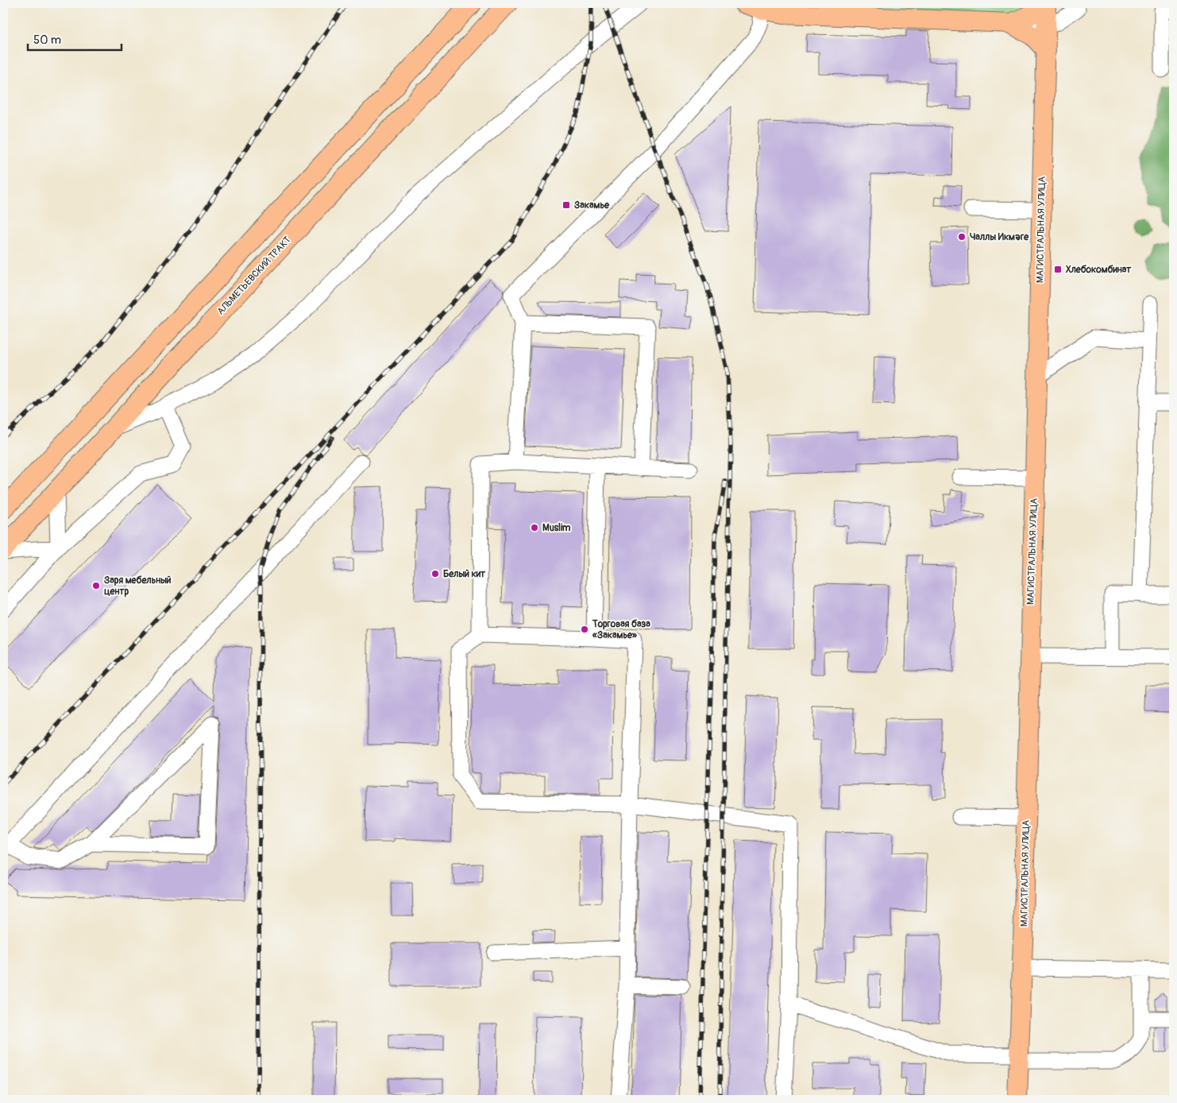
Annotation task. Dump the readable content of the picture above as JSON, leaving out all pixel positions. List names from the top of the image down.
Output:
{
  "streets": {
    "main road": ["МАГИСТРАЛЬНАЯ УЛИЦА", "АЛЬМЕТЬЕВСКИЙ ТРАКТ"]
  },
  "places": {
    "transit": ["Закамье", "Хлебокомбинат"],
    "other": [
      "Чаллы Икмәге",
      "Muslim",
      "Белый кит",
      "Заря мебельный центр",
      "Торговая база «Закамье»"
    ]
  },
  "scale_bar": "50 m"
}
